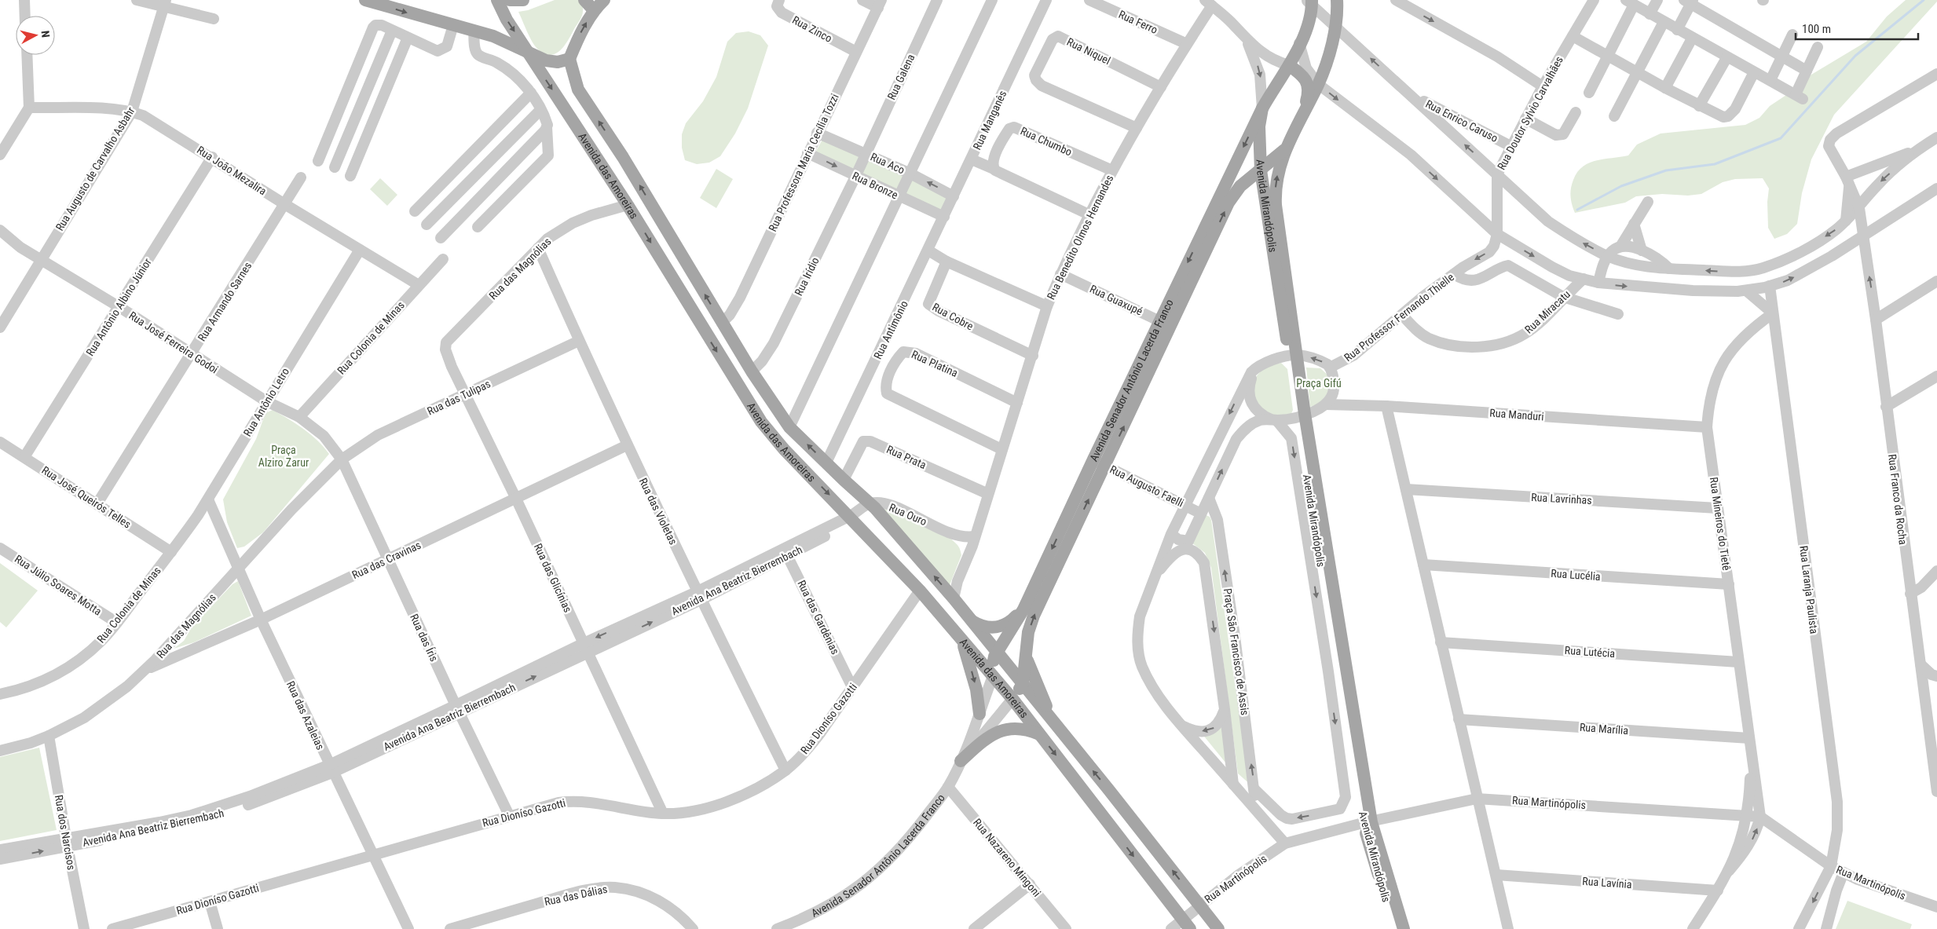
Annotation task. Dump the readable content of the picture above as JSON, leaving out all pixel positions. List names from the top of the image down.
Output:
{
  "streets": {
    "main road": ["Avenida das Amoreiras", "Avenida Mirandópolis", "Avenida Senador Antônio Lacerda Franco"],
    "street": [
      "Rua Ferro",
      "Rua Zinco",
      "Rua Niquel",
      "Rua Galena",
      "Rua Doutor Sylvio Carvalhães",
      "Rua Manganês",
      "Rua Enrico Caruso",
      "Rua Chumbo",
      "Rua Professora Maria Cecília Tozzi",
      "Rua Aco",
      "Rua Augusto de Carvalho Asbahr",
      "Rua João Mezalira",
      "Rua Bronze",
      "Rua Benedito Olmos Hernandes",
      "Rua das Magnólias",
      "Rua Irídio",
      "Rua Guaxupé",
      "Rua Armando Sarnes",
      "Rua Antônio Albino Júnior",
      "Rua Miracatu",
      "Rua Cobre",
      "Rua Professor Fernando Thielle",
      "Rua Antimônio",
      "Rua Colonia de Minas",
      "Rua José Ferreira Godoi",
      "Rua Platina",
      "Rua das Tulipas",
      "Rua Antônio Letro",
      "Rua Manduri",
      "Rua Prata",
      "Rua Augusto Faelli",
      "Rua José Queirós Telles",
      "Rua Lavrinhas",
      "Rua Franco da Rocha",
      "Rua das Violetas",
      "Rua Ouro",
      "Rua Mineiros do Tietê",
      "Rua das Cravinas",
      "Rua Lucélia",
      "Rua das Glicínias",
      "Avenida Ana Beatriz Bierrembach",
      "Rua Júlio Soares Motta",
      "Rua Laranja Paulista",
      "Rua das Gardênias",
      "Rua das Íris",
      "Praça São Francisco de Assis",
      "Rua Lutécia",
      "Rua das Azaleias",
      "Rua Dioníso Gazotti",
      "Rua Marília",
      "Rua Martinópolis",
      "Rua dos Narcisos",
      "Rua Nazareno Mingoni",
      "Rua Lavínia",
      "Rua das Dálias"
    ]
  },
  "crossings": [
    ["Rua Ferro", "Rua Benedito Olmos Hernandes"],
    ["Rua Zinco", "Rua Professora Maria Cecília Tozzi"],
    ["Rua Niquel", "Rua Benedito Olmos Hernandes"],
    ["Rua Galena", "Rua Aco"],
    ["Rua Galena", "Rua Bronze"],
    ["Rua Galena", "Rua Irídio"],
    ["Rua Doutor Sylvio Carvalhães", "Rua Enrico Caruso"],
    ["Rua Doutor Sylvio Carvalhães", "Rua Professor Fernando Thielle"],
    ["Rua Manganês", "Rua Antimônio"],
    ["Rua Chumbo", "Rua Benedito Olmos Hernandes"],
    ["Rua Professora Maria Cecília Tozzi", "Avenida das Amoreiras"],
    ["Rua Professora Maria Cecília Tozzi", "Rua Bronze"],
    ["Rua Augusto de Carvalho Asbahr", "Rua João Mezalira"],
    ["Rua Augusto de Carvalho Asbahr", "Rua José Ferreira Godoi"],
    ["Rua João Mezalira", "Rua Armando Sarnes"],
    ["Rua João Mezalira", "Rua Antônio Albino Júnior"],
    ["Rua João Mezalira", "Rua Colonia de Minas"],
    ["Rua João Mezalira", "Rua Antônio Letro"],
    ["Avenida das Amoreiras", "Rua Benedito Olmos Hernandes"],
    ["Avenida das Amoreiras", "Rua das Magnólias"],
    ["Avenida das Amoreiras", "Rua Irídio"],
    ["Avenida das Amoreiras", "Rua Antimônio"],
    ["Avenida das Amoreiras", "Avenida Senador Antônio Lacerda Franco"],
    ["Avenida das Amoreiras", "Rua Prata"],
    ["Avenida das Amoreiras", "Rua Ouro"],
    ["Avenida das Amoreiras", "Avenida Ana Beatriz Bierrembach"],
    ["Avenida das Amoreiras", "Rua Dioníso Gazotti"],
    ["Avenida das Amoreiras", "Rua Martinópolis"],
    ["Rua Bronze", "Rua Irídio"],
    ["Rua Bronze", "Rua Antimônio"],
    ["Avenida Mirandópolis", "Avenida Senador Antônio Lacerda Franco"],
    ["Avenida Mirandópolis", "Praça São Francisco de Assis"],
    ["Avenida Mirandópolis", "Rua Martinópolis"],
    ["Rua Benedito Olmos Hernandes", "Rua Guaxupé"],
    ["Rua Benedito Olmos Hernandes", "Rua Cobre"],
    ["Rua Benedito Olmos Hernandes", "Rua Platina"],
    ["Rua Benedito Olmos Hernandes", "Rua Prata"],
    ["Rua Benedito Olmos Hernandes", "Rua Ouro"],
    ["Rua das Magnólias", "Rua José Ferreira Godoi"],
    ["Rua das Magnólias", "Rua das Tulipas"],
    ["Rua das Magnólias", "Rua das Violetas"],
    ["Rua das Magnólias", "Rua das Cravinas"],
    ["Rua das Magnólias", "Rua das Glicínias"],
    ["Rua das Magnólias", "Rua das Íris"],
    ["Rua das Magnólias", "Rua das Azaleias"],
    ["Rua das Magnólias", "Rua dos Narcisos"],
    ["Rua Guaxupé", "Avenida Senador Antônio Lacerda Franco"],
    ["Rua Armando Sarnes", "Rua José Ferreira Godoi"],
    ["Rua Armando Sarnes", "Rua José Queirós Telles"],
    ["Rua Antônio Albino Júnior", "Rua José Ferreira Godoi"],
    ["Rua Antônio Albino Júnior", "Rua José Queirós Telles"],
    ["Rua Miracatu", "Rua Professor Fernando Thielle"],
    ["Rua Colonia de Minas", "Rua José Ferreira Godoi"],
    ["Rua Colonia de Minas", "Rua Antônio Letro"],
    ["Rua Colonia de Minas", "Rua José Queirós Telles"],
    ["Rua Colonia de Minas", "Rua Júlio Soares Motta"],
    ["Rua José Ferreira Godoi", "Rua das Tulipas"],
    ["Rua José Ferreira Godoi", "Rua Antônio Letro"],
    ["Rua José Ferreira Godoi", "Rua das Íris"],
    ["Avenida Senador Antônio Lacerda Franco", "Rua Augusto Faelli"],
    ["Avenida Senador Antônio Lacerda Franco", "Rua Nazareno Mingoni"],
    ["Rua das Tulipas", "Rua das Violetas"],
    ["Rua das Tulipas", "Rua das Glicínias"],
    ["Rua das Tulipas", "Rua das Íris"],
    ["Rua Antônio Letro", "Rua José Queirós Telles"],
    ["Rua Antônio Letro", "Rua das Azaleias"],
    ["Rua Manduri", "Rua Mineiros do Tietê"],
    ["Rua Lavrinhas", "Rua Mineiros do Tietê"],
    ["Rua das Violetas", "Rua das Cravinas"],
    ["Rua das Violetas", "Avenida Ana Beatriz Bierrembach"],
    ["Rua das Violetas", "Rua Dioníso Gazotti"],
    ["Rua Ouro", "Avenida Ana Beatriz Bierrembach"],
    ["Rua Mineiros do Tietê", "Rua Lucélia"],
    ["Rua Mineiros do Tietê", "Rua Laranja Paulista"],
    ["Rua Mineiros do Tietê", "Rua Lutécia"],
    ["Rua Mineiros do Tietê", "Rua Marília"],
    ["Rua Mineiros do Tietê", "Rua Martinópolis"],
    ["Rua Mineiros do Tietê", "Rua Lavínia"],
    ["Rua das Cravinas", "Rua das Glicínias"],
    ["Rua das Cravinas", "Rua das Íris"],
    ["Rua das Cravinas", "Rua das Azaleias"],
    ["Rua das Glicínias", "Avenida Ana Beatriz Bierrembach"],
    ["Rua das Glicínias", "Rua Dioníso Gazotti"],
    ["Avenida Ana Beatriz Bierrembach", "Rua das Gardênias"],
    ["Avenida Ana Beatriz Bierrembach", "Rua das Íris"],
    ["Avenida Ana Beatriz Bierrembach", "Rua das Azaleias"],
    ["Avenida Ana Beatriz Bierrembach", "Rua dos Narcisos"],
    ["Rua Laranja Paulista", "Rua Martinópolis"],
    ["Rua das Gardênias", "Rua Dioníso Gazotti"],
    ["Rua das Íris", "Rua Dioníso Gazotti"],
    ["Rua das Azaleias", "Rua Dioníso Gazotti"]
  ],
  "parks": ["Praça Gifú", "Praça Alziro Zarur"],
  "scale_bar": "100 m",
  "north": "right"
}
